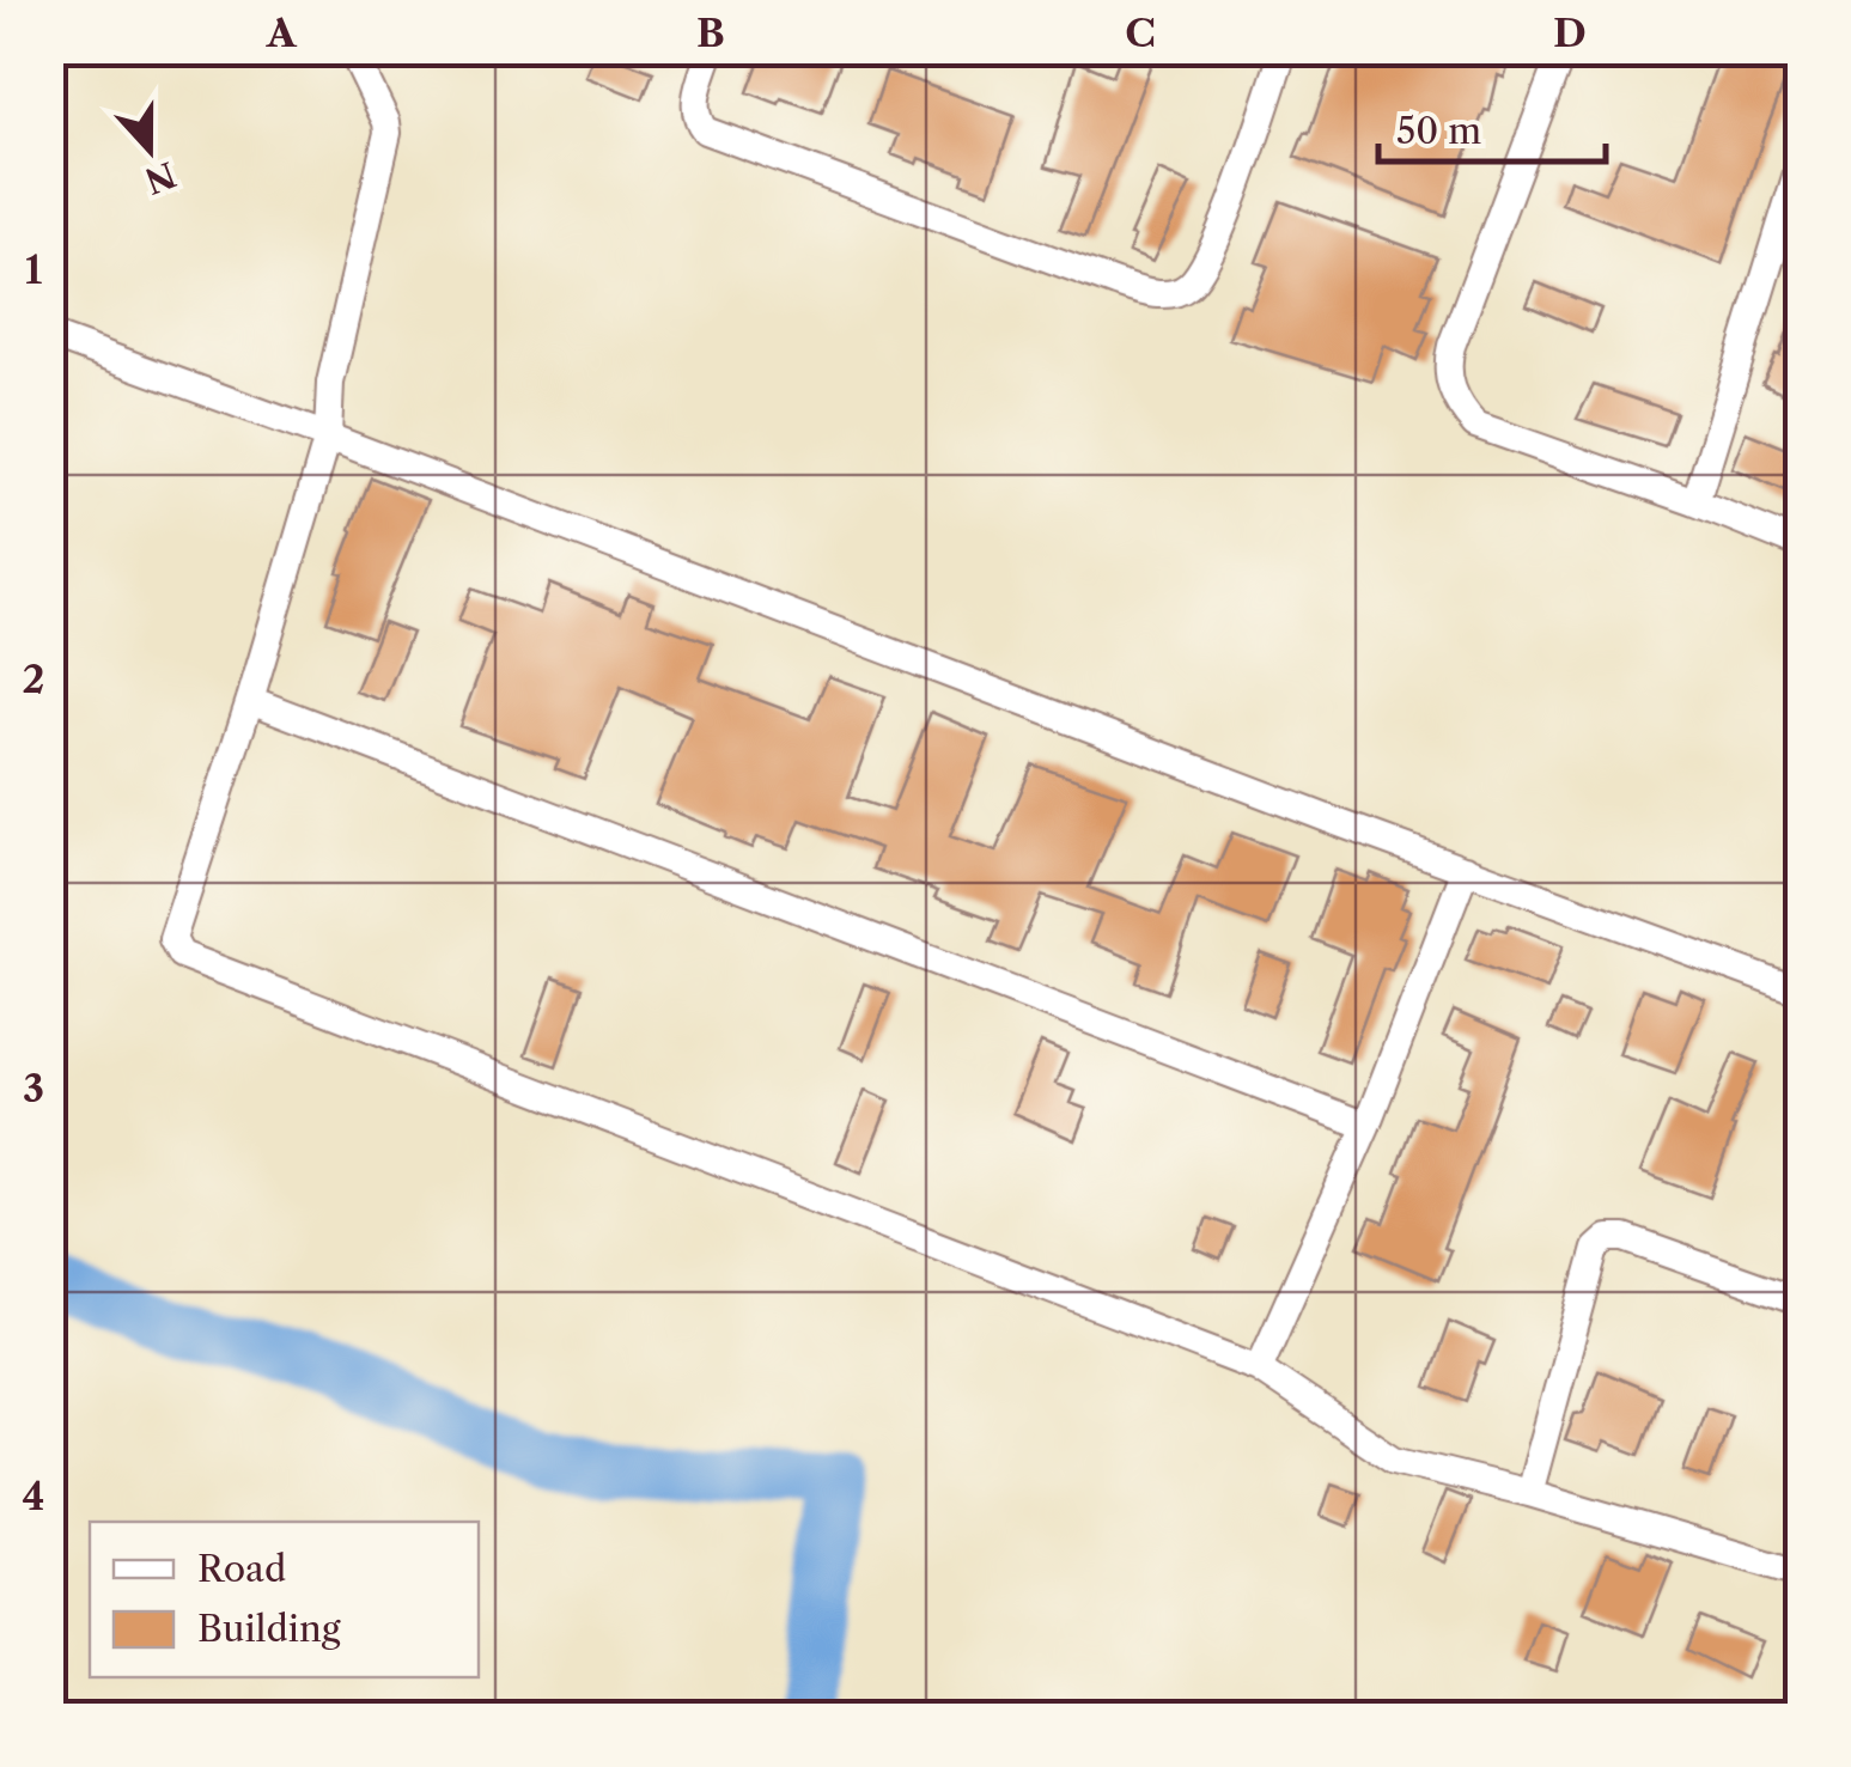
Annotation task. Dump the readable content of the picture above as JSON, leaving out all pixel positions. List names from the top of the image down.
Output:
{
  "legend": ["Road", "Building"],
  "scale_bar": "50 m",
  "north": "bottom",
  "grid": {
    "columns": [
      "A",
      "B",
      "C",
      "D"
    ],
    "rows": [
      "1",
      "2",
      "3",
      "4"
    ]
  }
}
